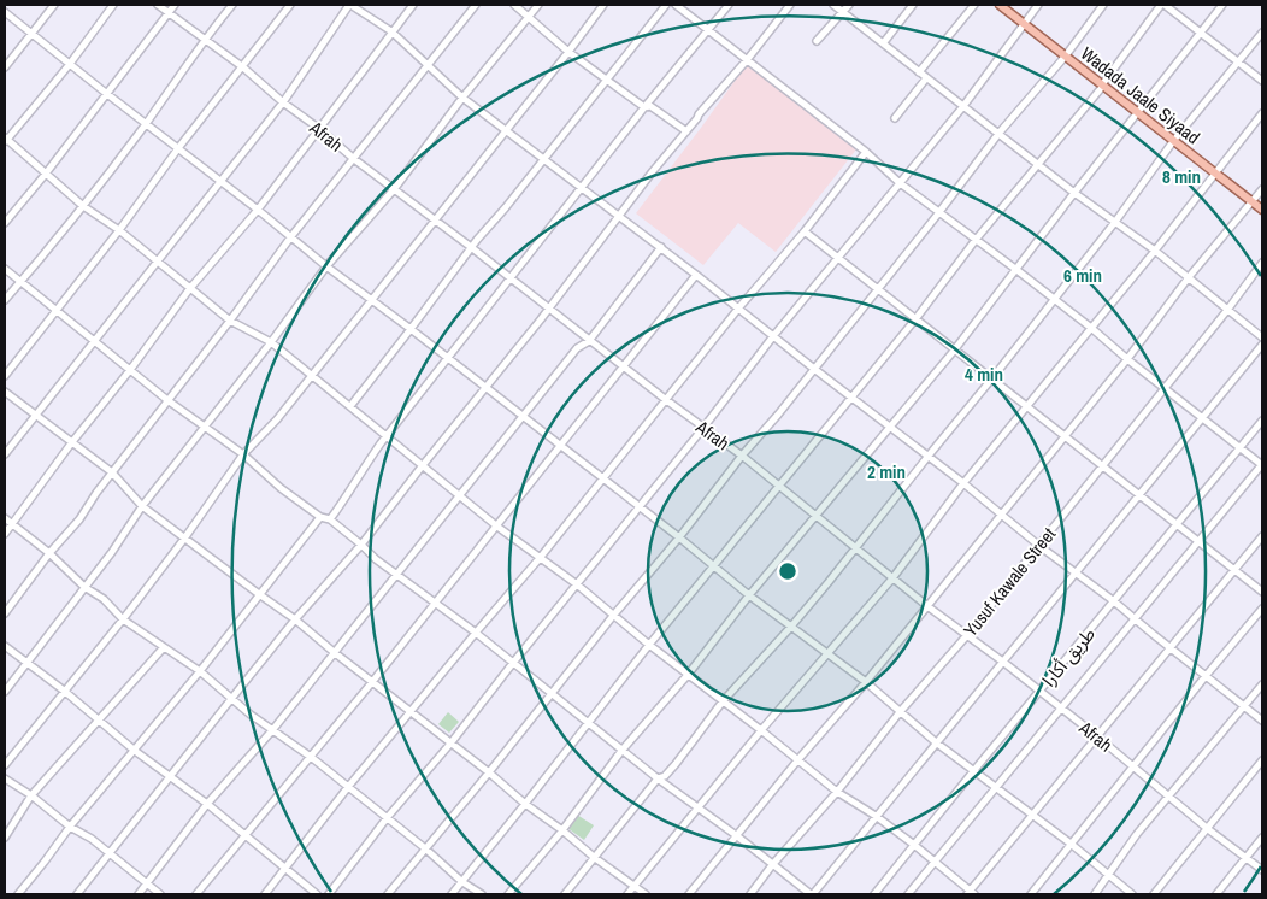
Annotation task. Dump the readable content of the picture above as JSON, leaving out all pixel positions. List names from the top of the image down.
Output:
{
  "streets": {
    "main road": ["Wadada Jaale Siyaad"],
    "street": ["Afrah", "Yusuf Kawale Street", "طريق أكارا"]
  },
  "crossings": [
    ["Afrah", "Yusuf Kawale Street"],
    ["Afrah", "طريق أكارا"]
  ],
  "rings": [
    "8 min",
    "6 min",
    "4 min",
    "2 min"
  ]
}
